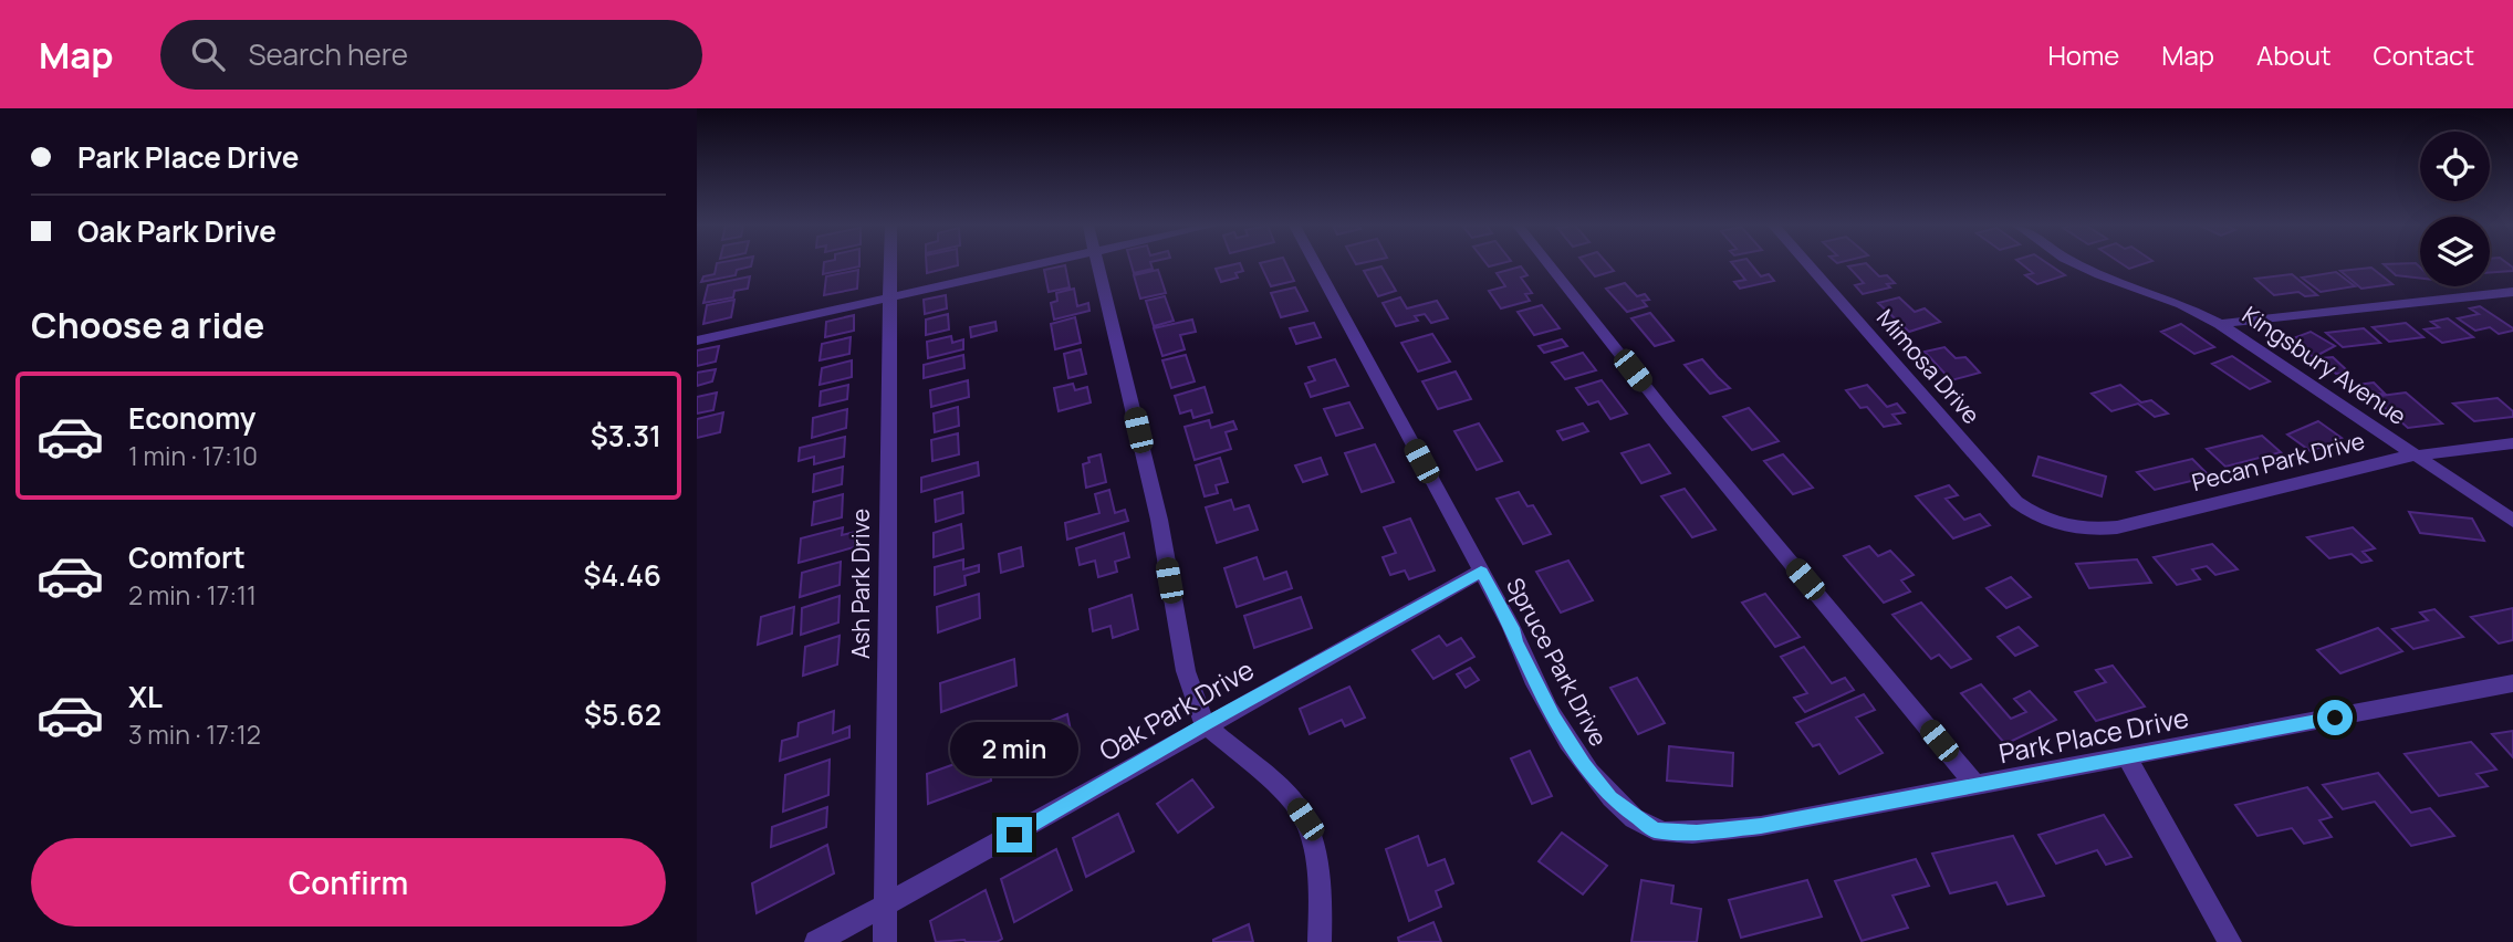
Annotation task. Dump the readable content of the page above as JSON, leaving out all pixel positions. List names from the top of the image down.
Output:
{
  "streets": {
    "street": [
      "Kingsbury Avenue",
      "Mimosa Drive",
      "Pecan Park Drive",
      "Ash Park Drive",
      "Spruce Park Drive",
      "Oak Park Drive",
      "Park Place Drive"
    ]
  },
  "crossings": [
    ["Kingsbury Avenue", "Pecan Park Drive"],
    ["Mimosa Drive", "Pecan Park Drive"],
    ["Ash Park Drive", "Oak Park Drive"],
    ["Spruce Park Drive", "Oak Park Drive"],
    ["Spruce Park Drive", "Park Place Drive"]
  ],
  "page": {
    "header": "Map",
    "search": "Search here",
    "nav": [
      "Home",
      "Map",
      "About",
      "Contact"
    ],
    "banner": ["Park Place Drive", "Oak Park Drive"],
    "heading": "Choose a ride",
    "list": [
      {
        "name": "Economy",
        "note": "1 min · 17:10",
        "value": "$3.31"
      },
      {
        "name": "Comfort",
        "note": "2 min · 17:11",
        "value": "$4.46"
      },
      {
        "name": "XL",
        "note": "3 min · 17:12",
        "value": "$5.62"
      }
    ],
    "bubble": "2 min",
    "buttons": "Confirm"
  }
}
